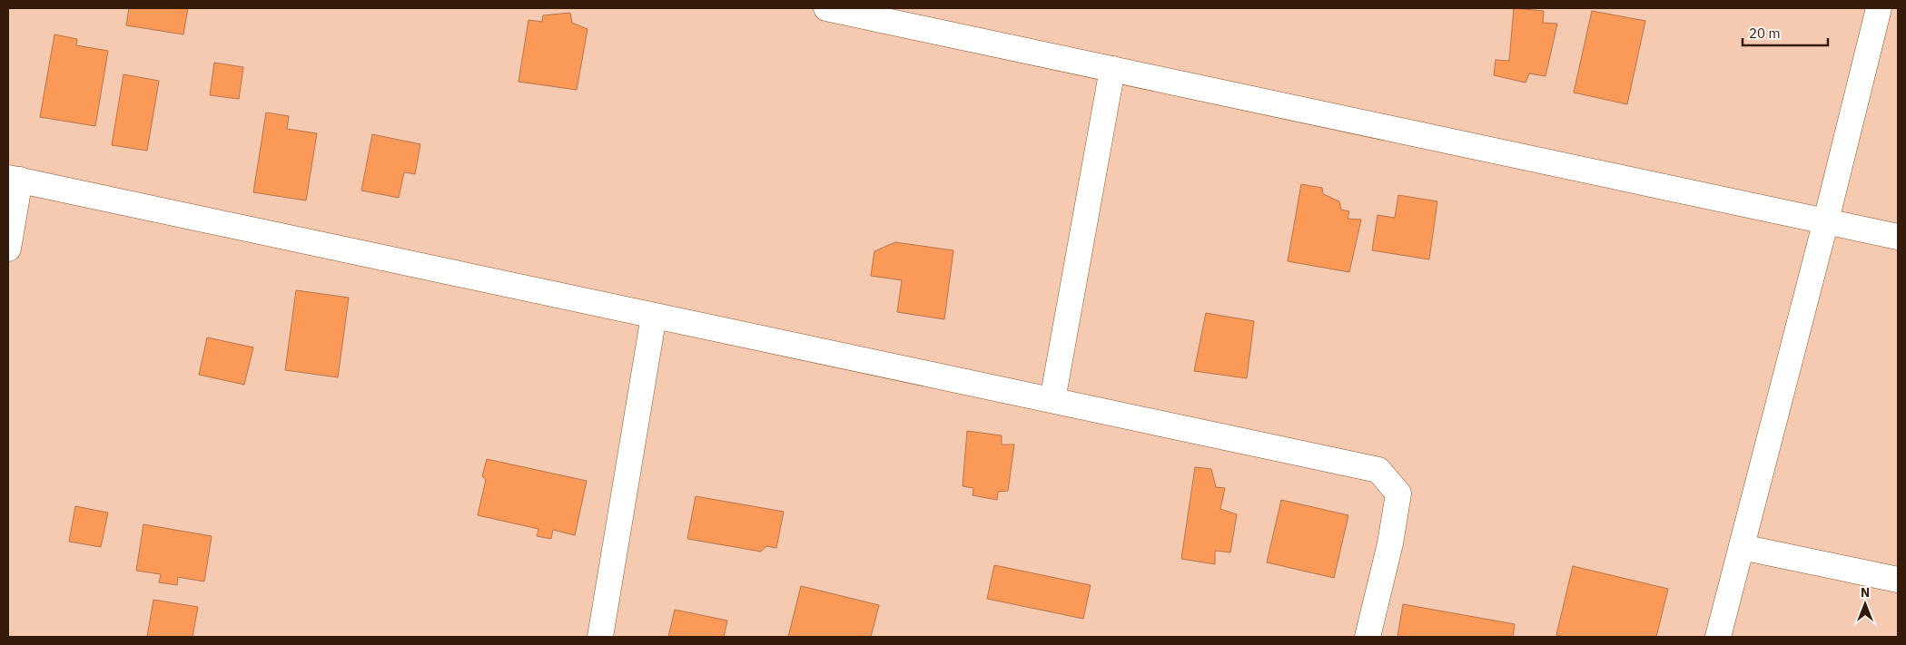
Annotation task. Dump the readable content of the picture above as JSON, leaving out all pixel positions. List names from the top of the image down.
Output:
{
  "scale_bar": "20 m",
  "north": "top"
}
